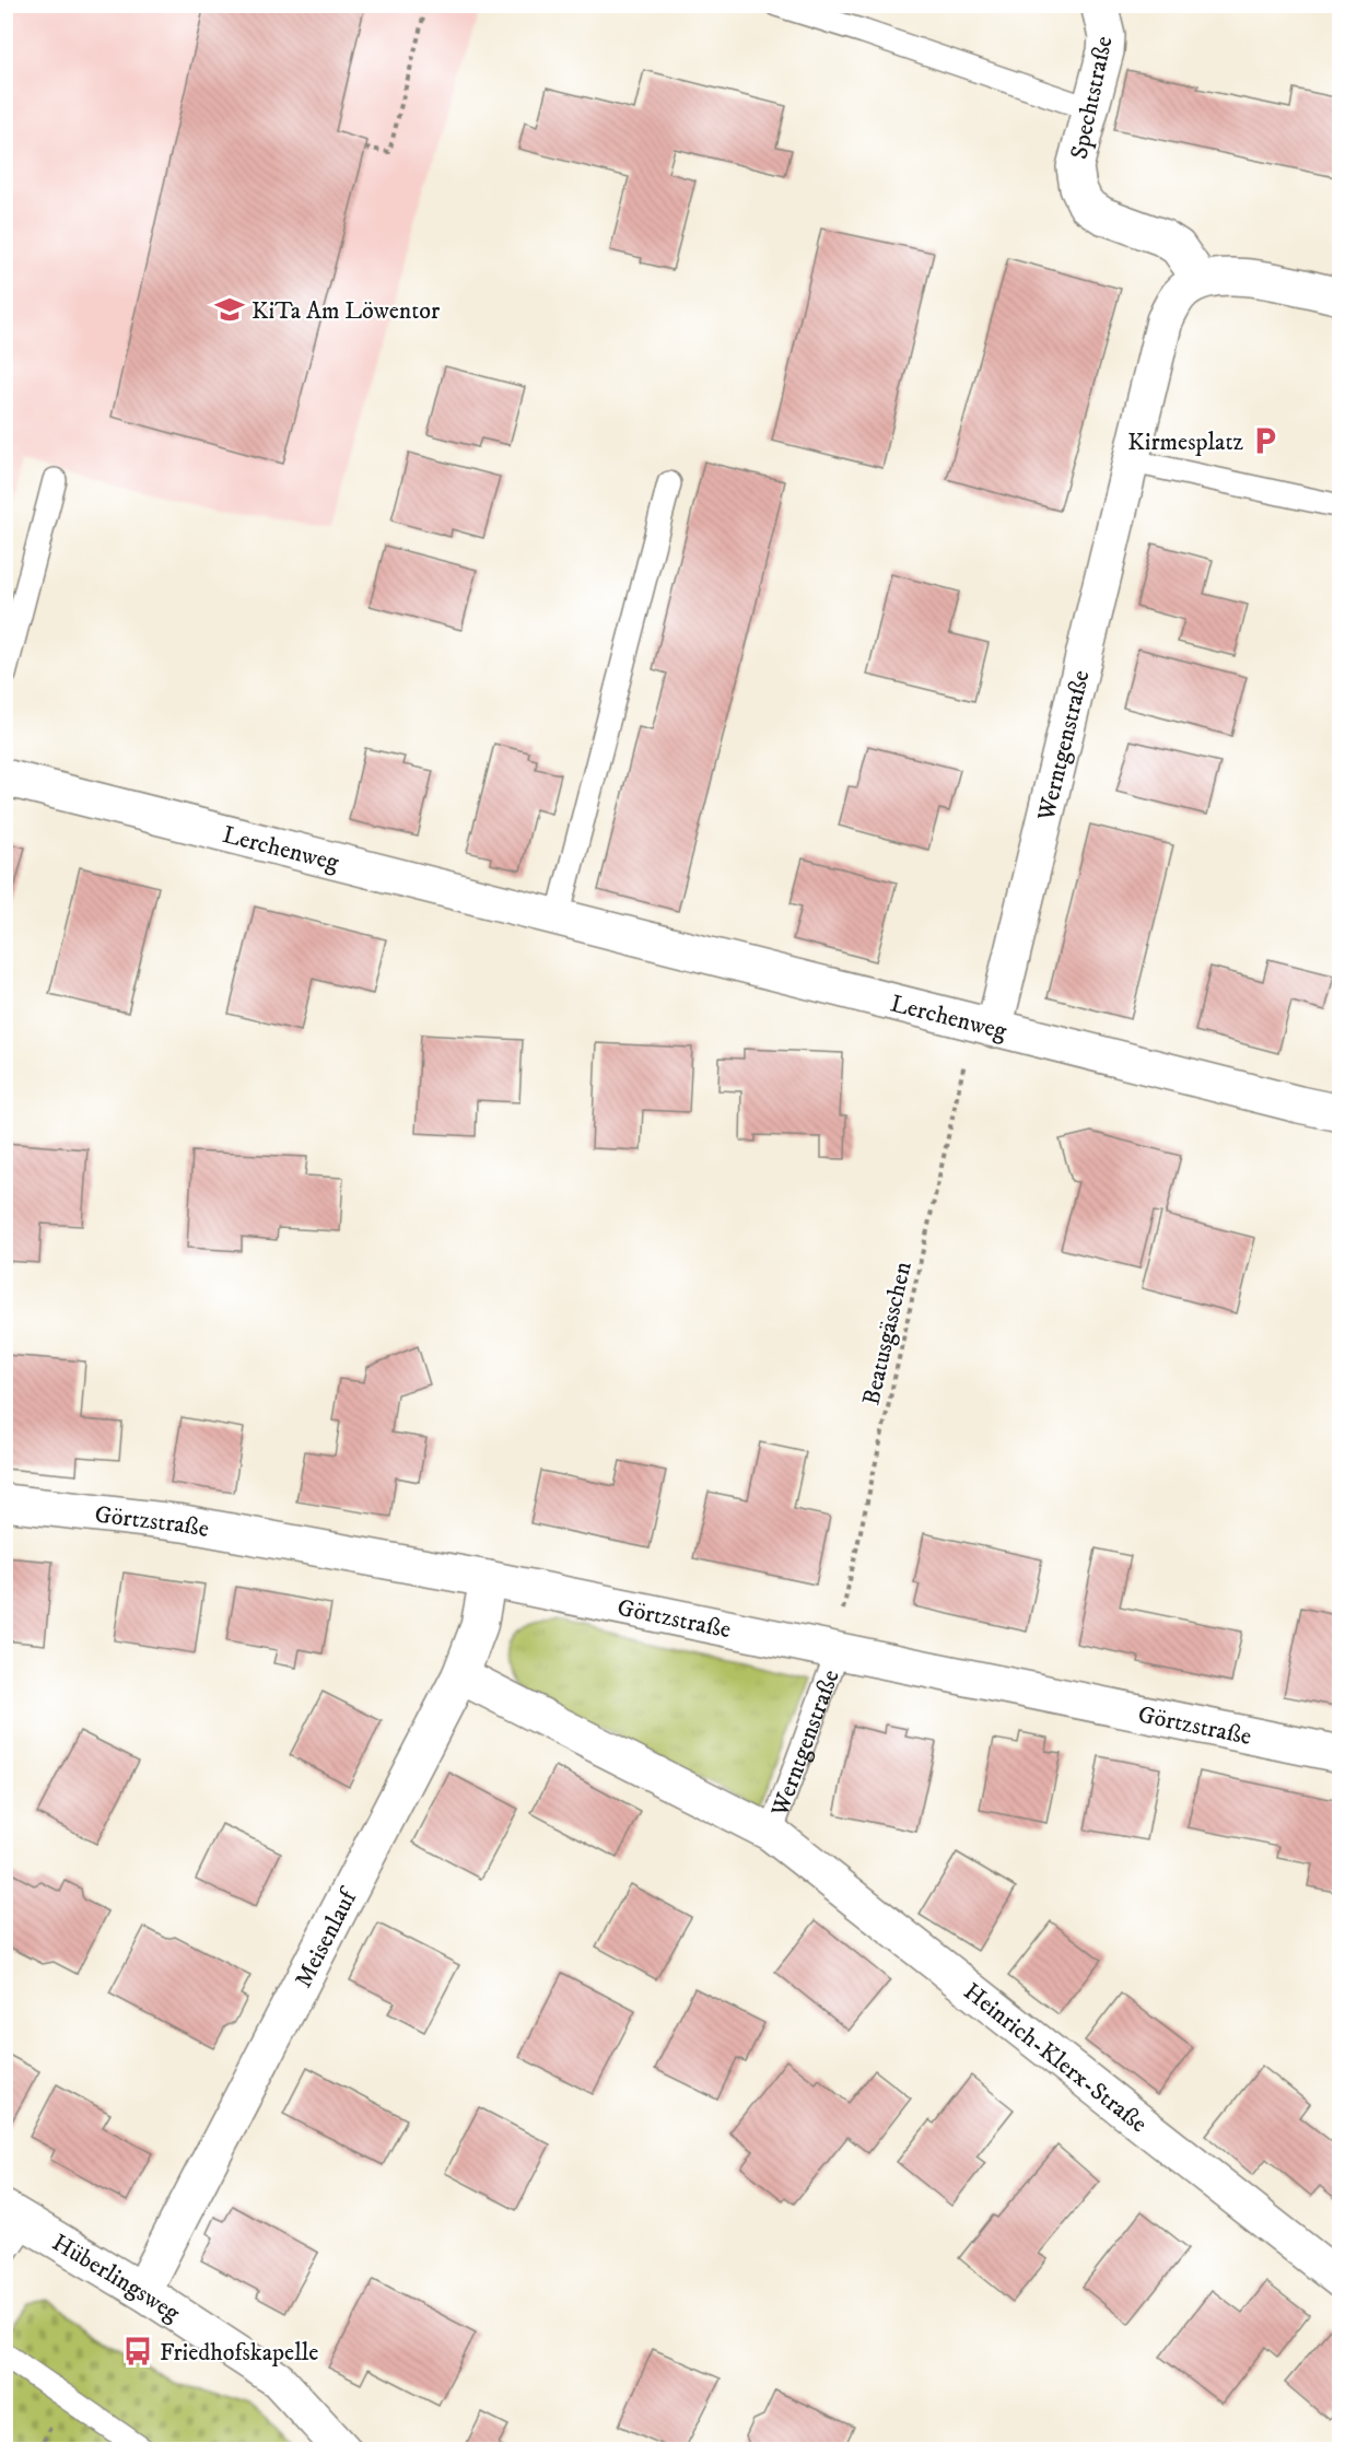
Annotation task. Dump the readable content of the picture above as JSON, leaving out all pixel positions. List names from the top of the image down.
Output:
{
  "streets": {
    "street": [
      "Spechtstraße",
      "Werntgenstraße",
      "Lerchenweg",
      "Görtzstraße",
      "Meisenlauf",
      "Heinrich-Klerx-Straße",
      "Hüberlingsweg"
    ],
    "path": ["Beatusgässchen"]
  },
  "crossings": [
    ["Werntgenstraße", "Lerchenweg"],
    ["Werntgenstraße", "Beatusgässchen"],
    ["Werntgenstraße", "Görtzstraße"],
    ["Werntgenstraße", "Heinrich-Klerx-Straße"],
    ["Lerchenweg", "Beatusgässchen"],
    ["Beatusgässchen", "Görtzstraße"],
    ["Görtzstraße", "Meisenlauf"],
    ["Meisenlauf", "Hüberlingsweg"]
  ],
  "places": {
    "school or university": ["KiTa Am Löwentor"],
    "parking": ["Kirmesplatz"],
    "bus stop": ["Friedhofskapelle"]
  }
}
